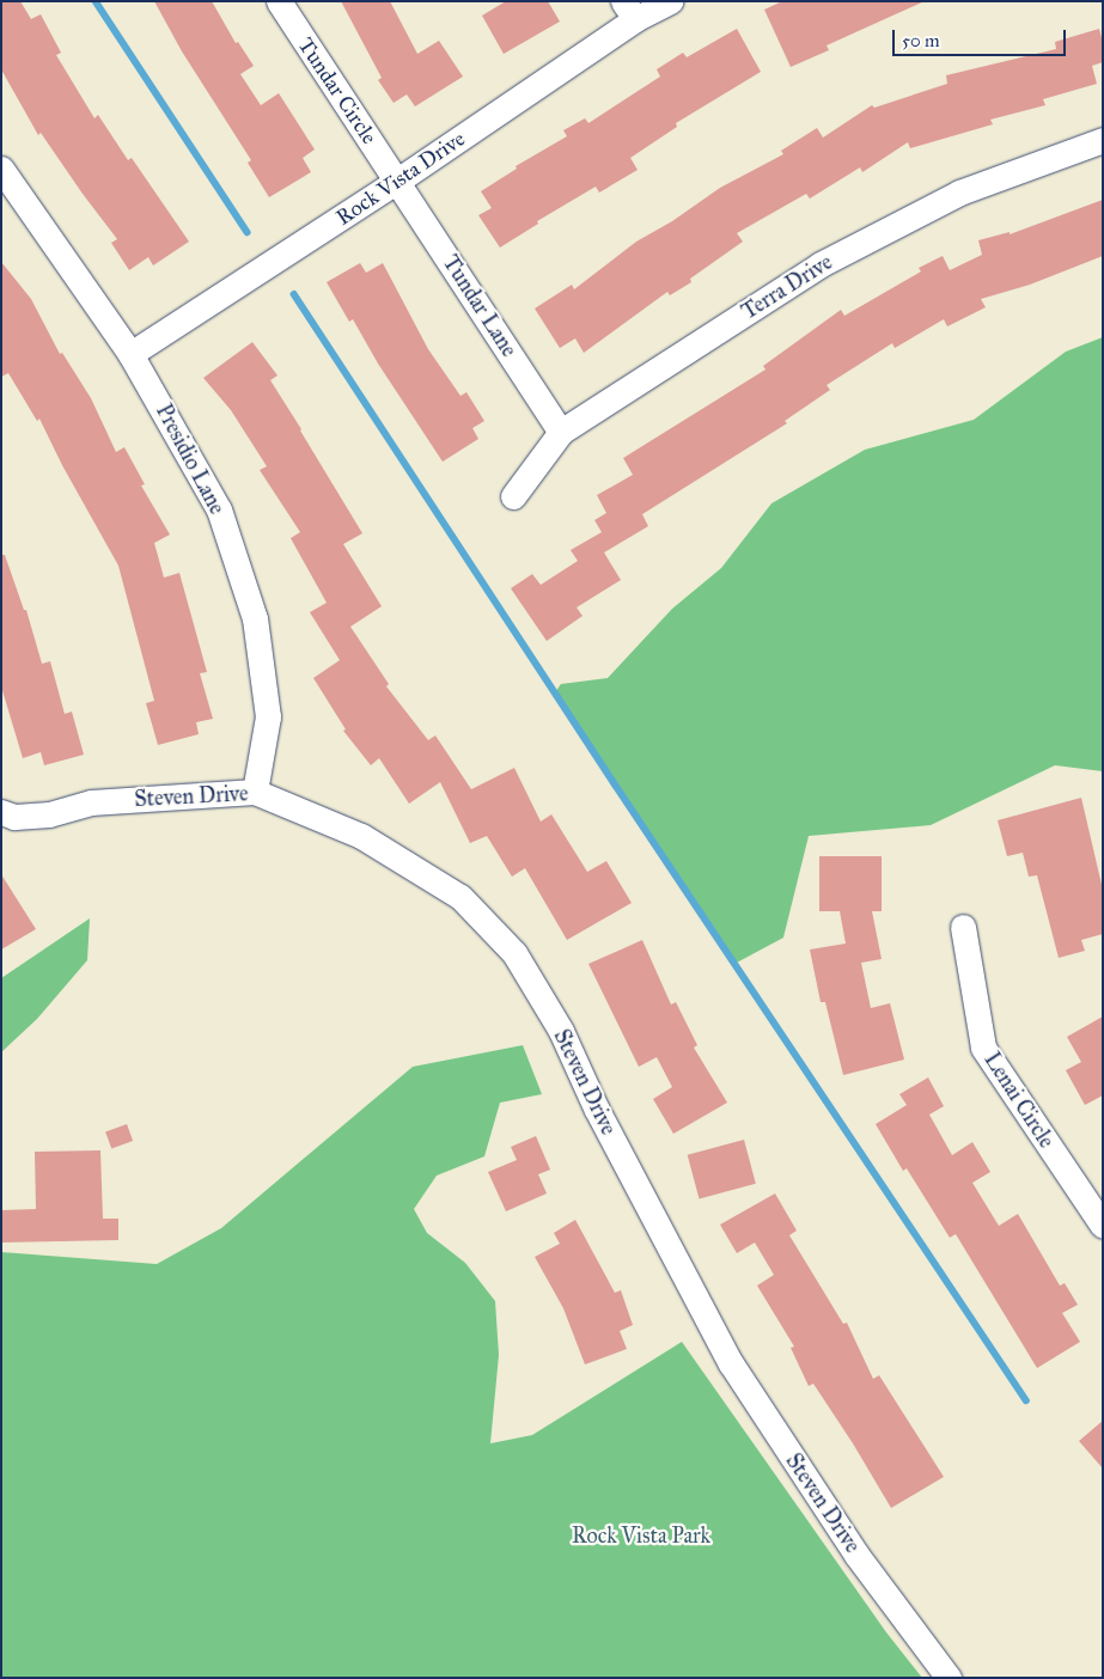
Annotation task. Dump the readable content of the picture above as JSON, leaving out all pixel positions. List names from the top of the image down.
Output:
{
  "streets": {
    "street": [
      "Tundar Circle",
      "Rock Vista Drive",
      "Terra Drive",
      "Tundar Lane",
      "Presidio Lane",
      "Steven Drive",
      "Lenai Circle"
    ]
  },
  "crossings": [
    ["Tundar Circle", "Rock Vista Drive"],
    ["Tundar Circle", "Tundar Lane"],
    ["Rock Vista Drive", "Tundar Lane"],
    ["Rock Vista Drive", "Presidio Lane"],
    ["Terra Drive", "Tundar Lane"],
    ["Presidio Lane", "Steven Drive"]
  ],
  "parks": ["Rock Vista Park"],
  "scale_bar": "50 m"
}
